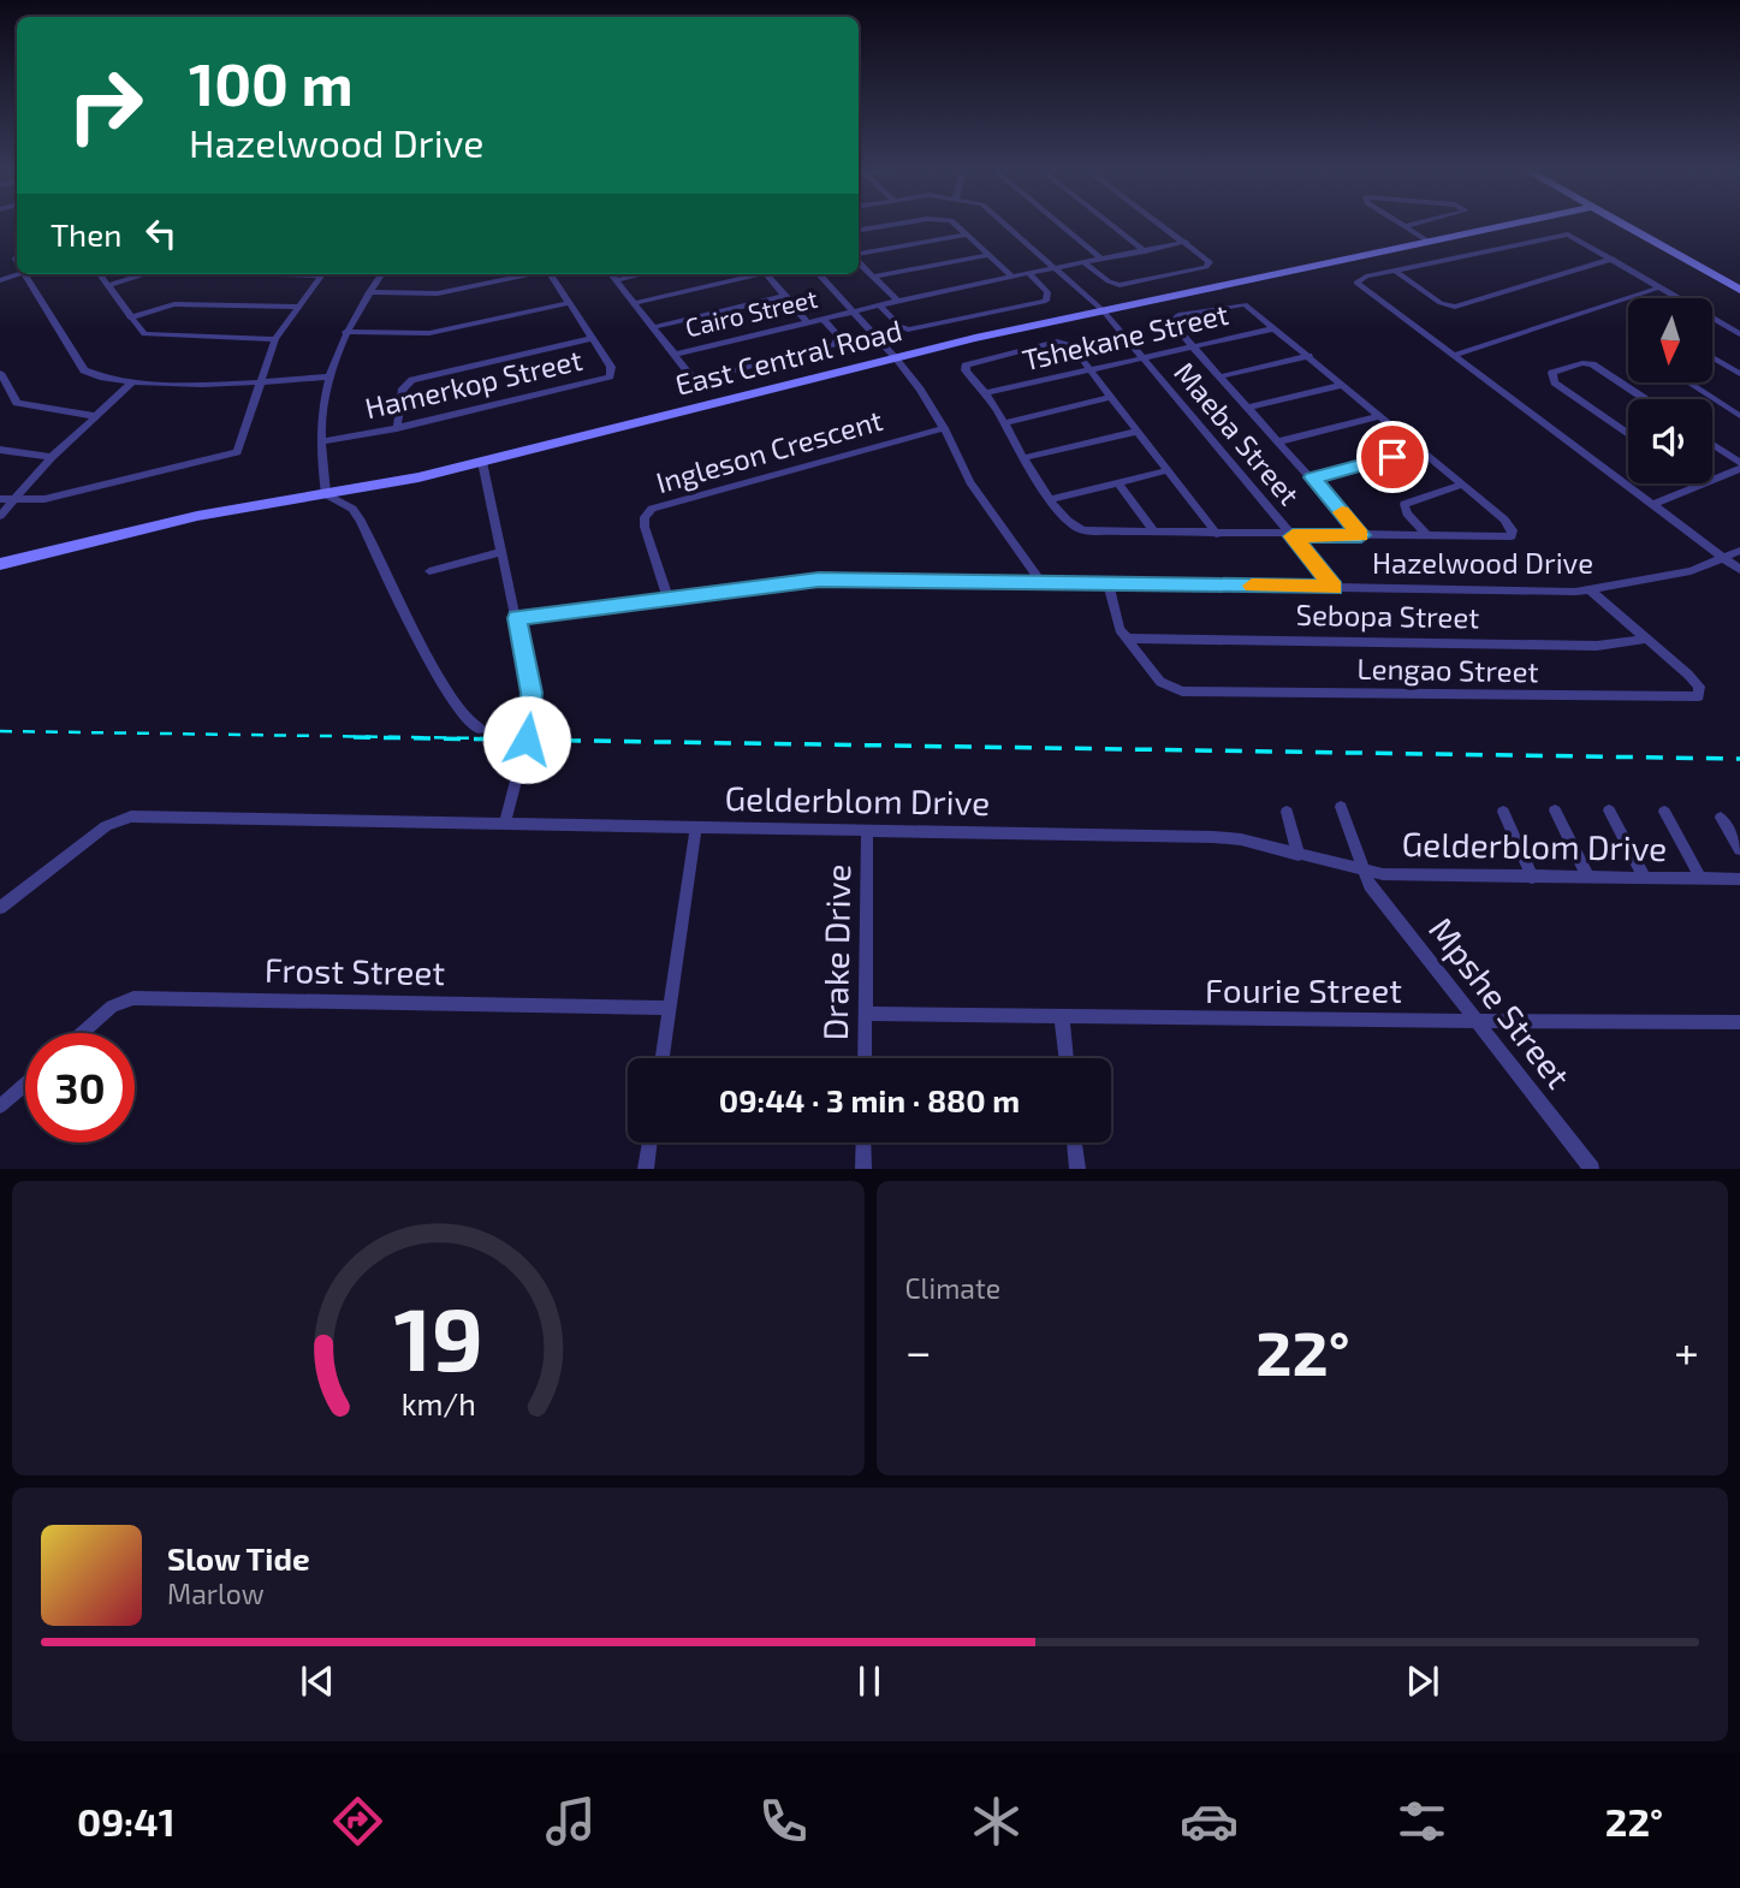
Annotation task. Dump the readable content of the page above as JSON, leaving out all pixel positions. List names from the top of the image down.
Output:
{
  "streets": {
    "street": [
      "Cairo Street",
      "Tshekane Street",
      "East Central Road",
      "Hamerkop Street",
      "Maeba Street",
      "Ingleson Crescent",
      "Hazelwood Drive",
      "Sebopa Street",
      "Lengao Street",
      "Gelderblom Drive",
      "Drake Drive",
      "Frost Street",
      "Fourie Street",
      "Mpshe Street"
    ]
  },
  "crossings": [
    ["Cairo Street", "Maeba Street"],
    ["Cairo Street", "Ingleson Crescent"],
    ["Tshekane Street", "Maeba Street"],
    ["East Central Road", "Maeba Street"],
    ["East Central Road", "Ingleson Crescent"],
    ["Maeba Street", "Hazelwood Drive"],
    ["Ingleson Crescent", "Hazelwood Drive"],
    ["Hazelwood Drive", "Lengao Street"],
    ["Sebopa Street", "Lengao Street"],
    ["Gelderblom Drive", "Drake Drive"],
    ["Gelderblom Drive", "Mpshe Street"],
    ["Drake Drive", "Fourie Street"],
    ["Fourie Street", "Mpshe Street"]
  ],
  "north": "bottom",
  "page": {
    "turn": ["100 m", "Hazelwood Drive"],
    "then": "Then",
    "limit": "30",
    "trip": "09:44 · 3 min · 880 m",
    "tile": "Climate",
    "heat": ["−", "22°", "+"],
    "song": ["Slow Tide", "Marlow"],
    "tabs": ["09:41", "22°"],
    "gauge": ["19", "km/h"]
  }
}
